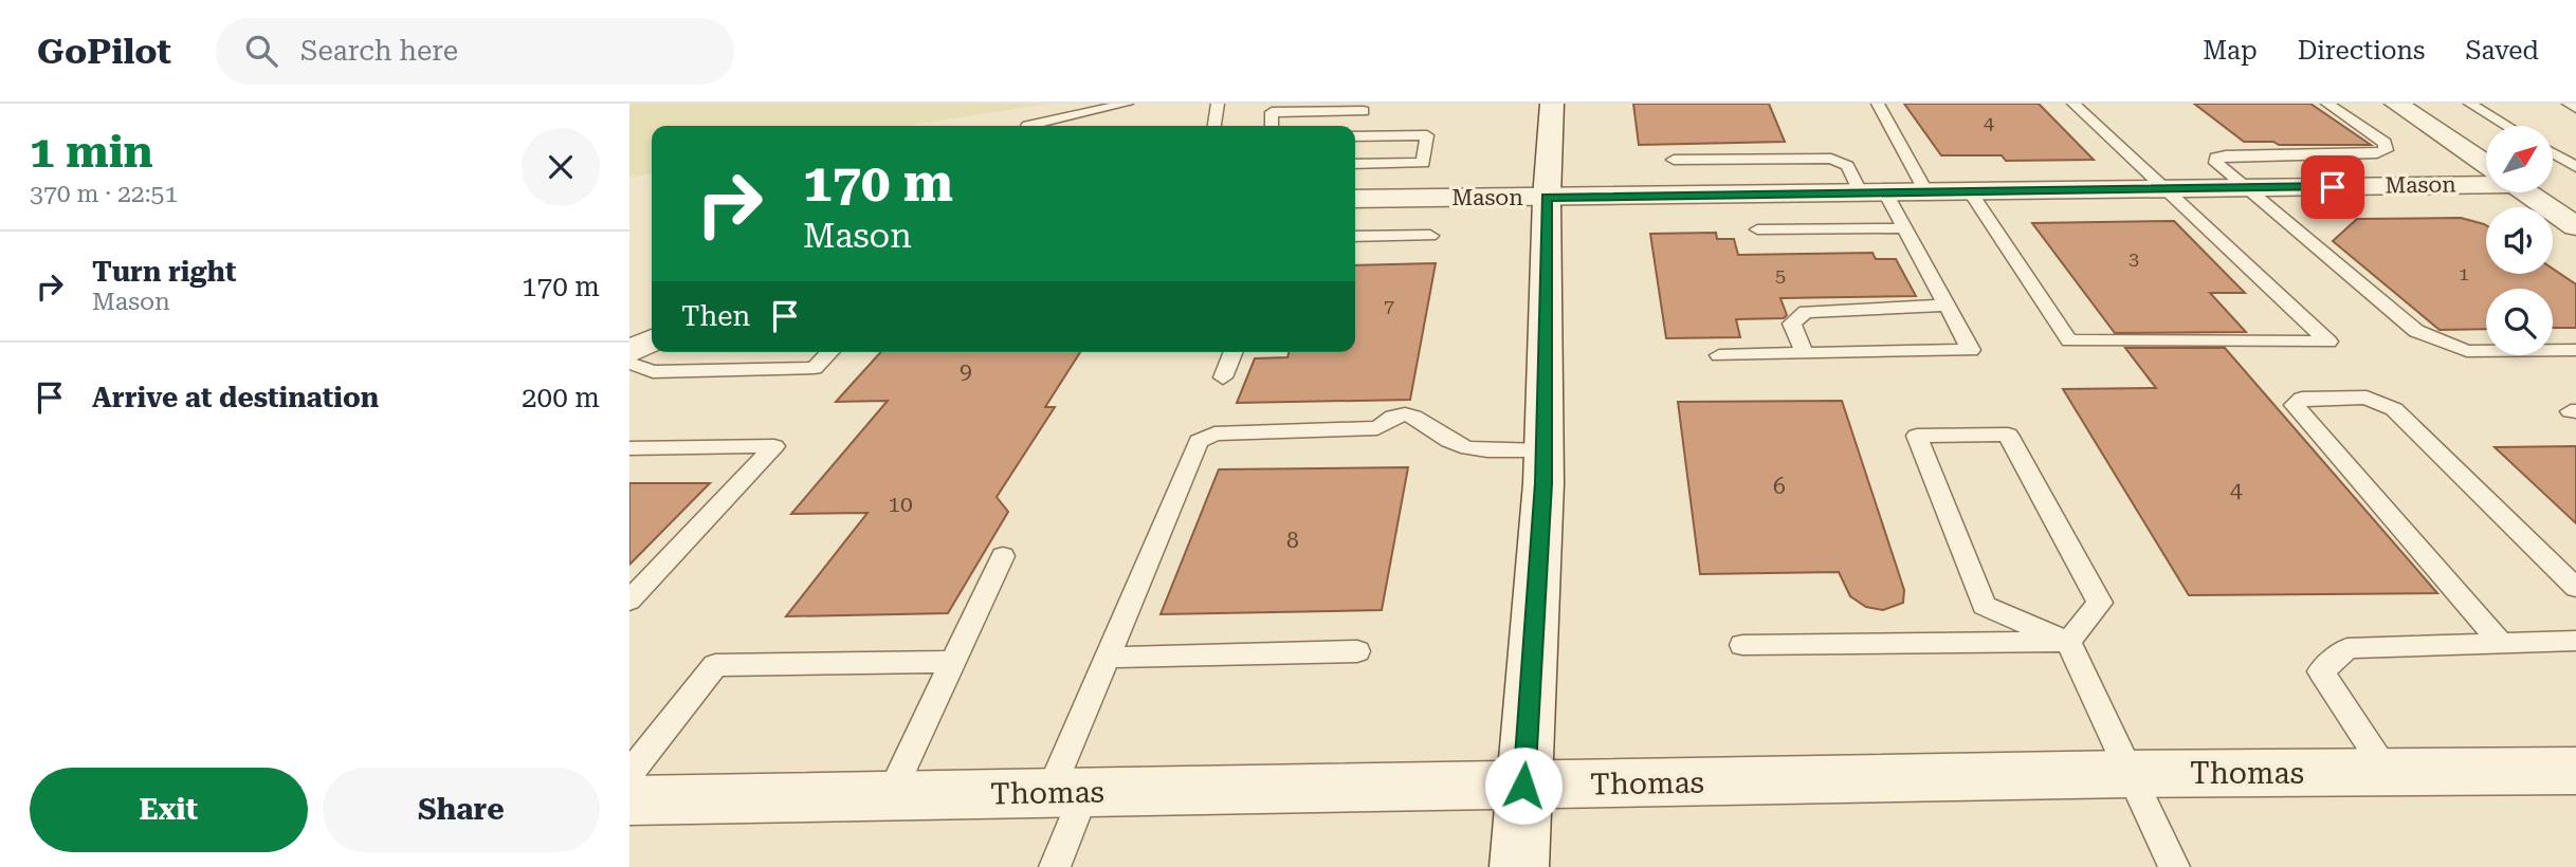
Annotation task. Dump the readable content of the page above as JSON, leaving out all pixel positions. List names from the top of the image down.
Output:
{
  "streets": {
    "street": ["Mason", "Thomas"]
  },
  "house_numbers": [
    "4",
    "3",
    "1",
    "5",
    "7",
    "9",
    "6",
    "4",
    "10",
    "8"
  ],
  "north": "top right",
  "page": {
    "header": "GoPilot",
    "search": "Search here",
    "nav": ["Map", "Directions", "Saved"],
    "heading": ["1 min", "370 m · 22:51"],
    "turn": ["170 m", "Mason"],
    "list": [
      {
        "name": "Turn right",
        "note": "Mason",
        "value": "170 m"
      },
      {
        "name": "Arrive at destination",
        "value": "200 m"
      }
    ],
    "then": "Then",
    "buttons": ["Exit", "Share"]
  }
}
